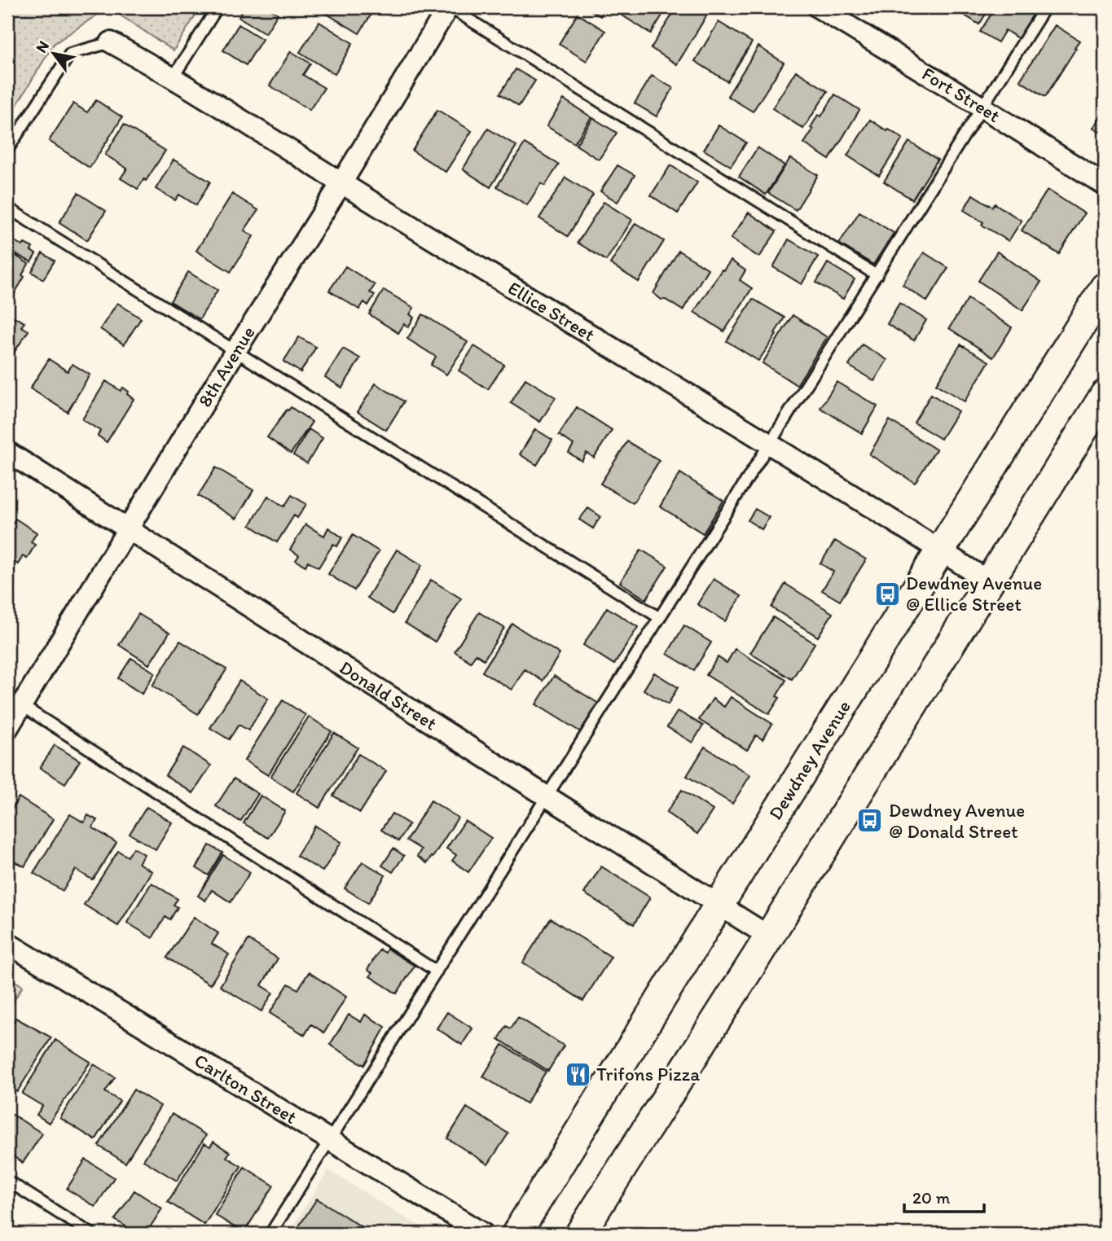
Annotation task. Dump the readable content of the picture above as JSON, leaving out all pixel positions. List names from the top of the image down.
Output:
{
  "streets": {
    "main road": ["Dewdney Avenue"],
    "street": [
      "Fort Street",
      "Ellice Street",
      "8th Avenue",
      "Donald Street",
      "Carlton Street"
    ]
  },
  "crossings": [
    ["Ellice Street", "8th Avenue"],
    ["Ellice Street", "Dewdney Avenue"],
    ["8th Avenue", "Donald Street"],
    ["Donald Street", "Dewdney Avenue"]
  ],
  "places": {
    "bus stop": ["Dewdney Avenue @ Ellice Street", "Dewdney Avenue @ Donald Street"],
    "restaurant": ["Trifons Pizza"]
  },
  "scale_bar": "20 m",
  "north": "top left"
}
